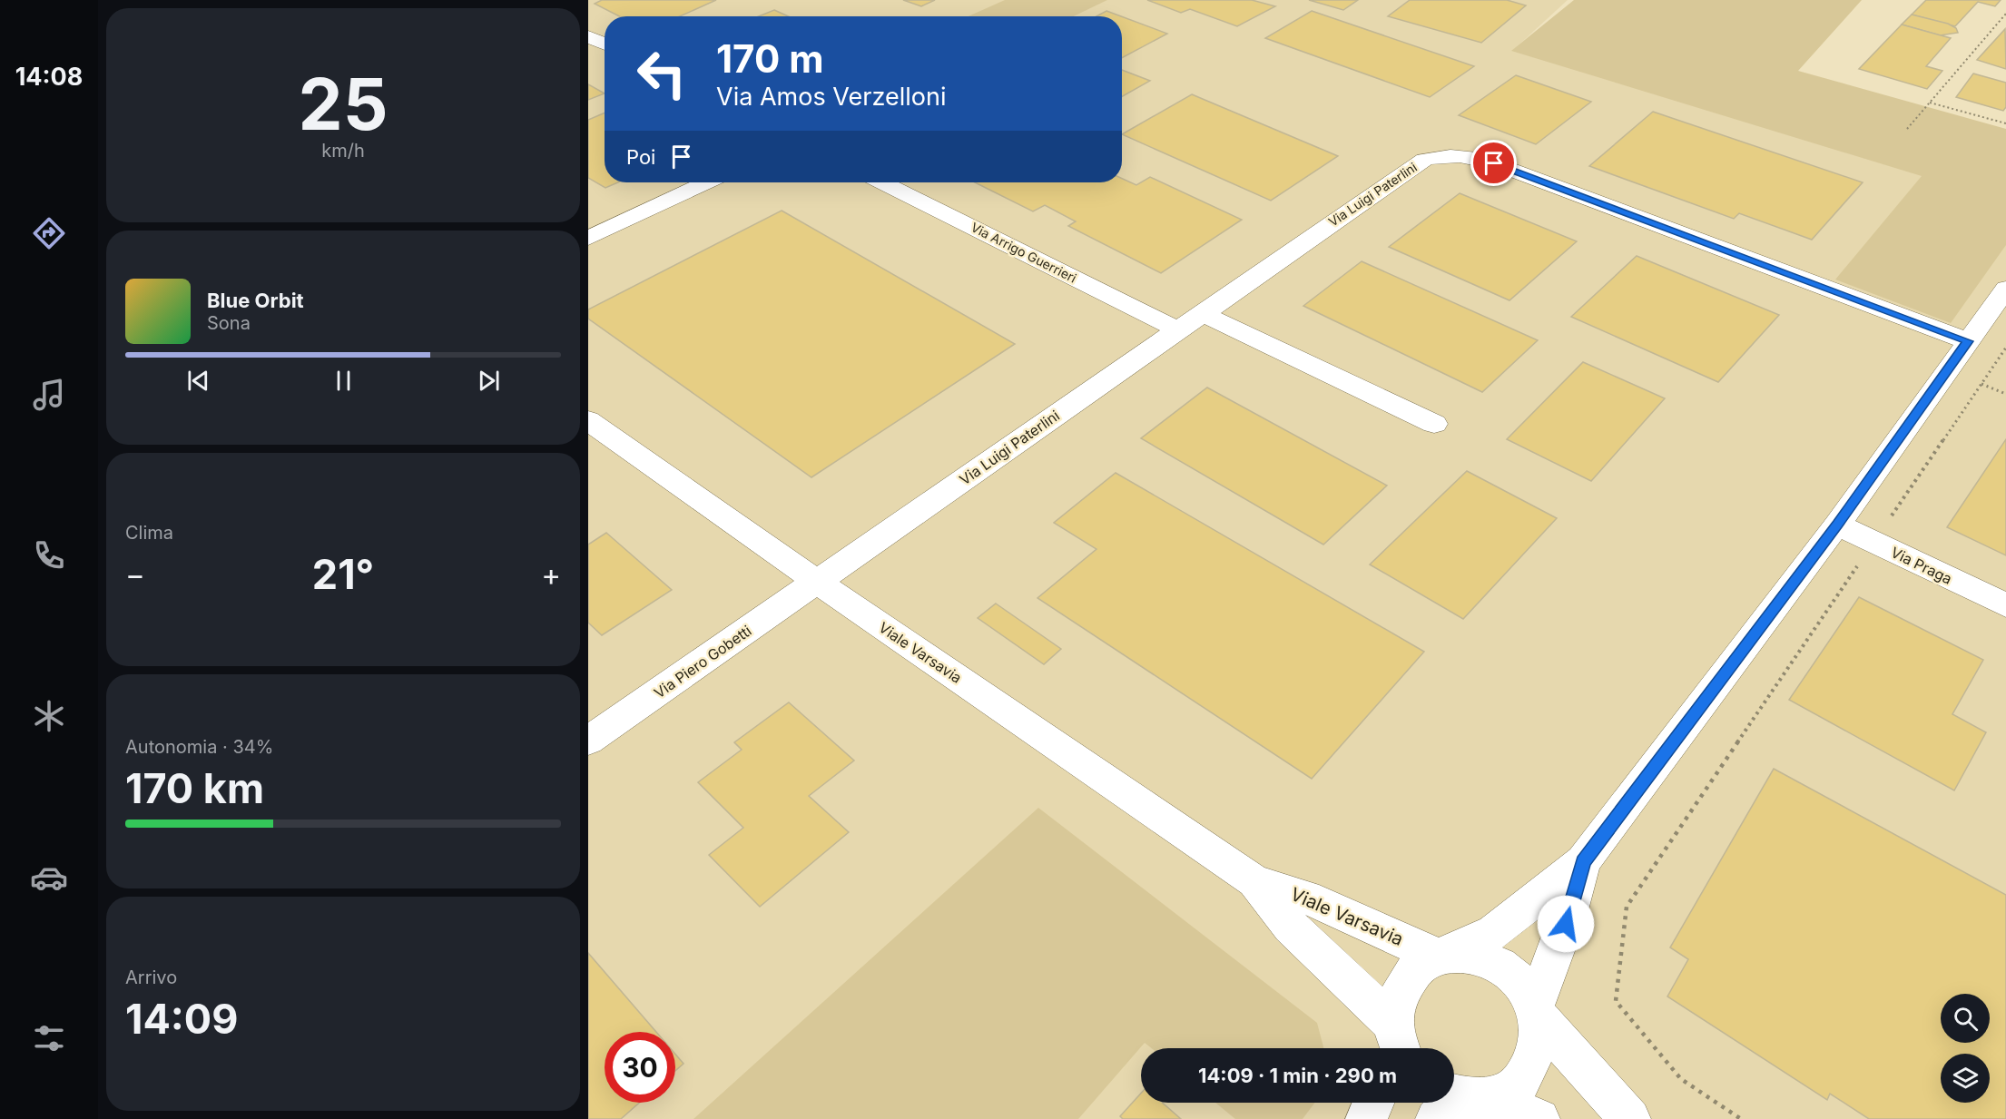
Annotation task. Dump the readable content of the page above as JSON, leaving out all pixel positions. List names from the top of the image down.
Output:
{
  "streets": {
    "street": [
      "Via Luigi Paterlini",
      "Via Arrigo Guerrieri",
      "Via Praga",
      "Viale Varsavia",
      "Via Piero Gobetti"
    ]
  },
  "crossings": [
    ["Via Luigi Paterlini", "Via Arrigo Guerrieri"],
    ["Via Luigi Paterlini", "Viale Varsavia"],
    ["Via Luigi Paterlini", "Via Piero Gobetti"],
    ["Viale Varsavia", "Via Piero Gobetti"]
  ],
  "page": {
    "tabs": "14:08",
    "tile": [
      ["25", "km/h"],
      "Clima",
      ["Autonomia · 34%", "170 km"],
      ["Arrivo", "14:09"]
    ],
    "turn": ["170 m", "Via Amos Verzelloni"],
    "then": "Poi",
    "song": ["Blue Orbit", "Sona"],
    "heat": ["−", "21°", "+"],
    "limit": "30",
    "trip": "14:09 · 1 min · 290 m"
  }
}
